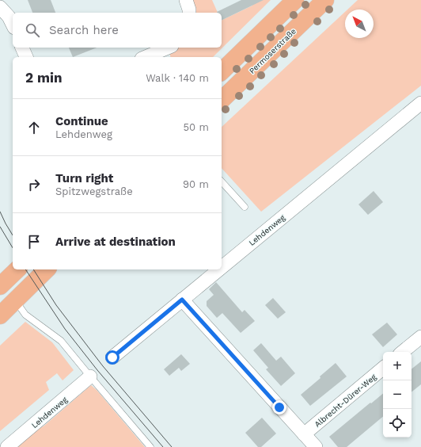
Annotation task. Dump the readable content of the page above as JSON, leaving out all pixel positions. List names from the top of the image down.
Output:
{
  "streets": {
    "main road": ["Permoserstraße"],
    "street": ["Lehdenweg", "Albrecht-Dürer-Weg"]
  },
  "north": "top left",
  "page": {
    "search": "Search here",
    "heading": ["2 min", "Walk · 140 m"],
    "list": [
      ["Continue", "Lehdenweg", "50 m"],
      ["Turn right", "Spitzwegstraße", "90 m"],
      "Arrive at destination"
    ],
    "map_buttons": ["+", "−"]
  }
}
